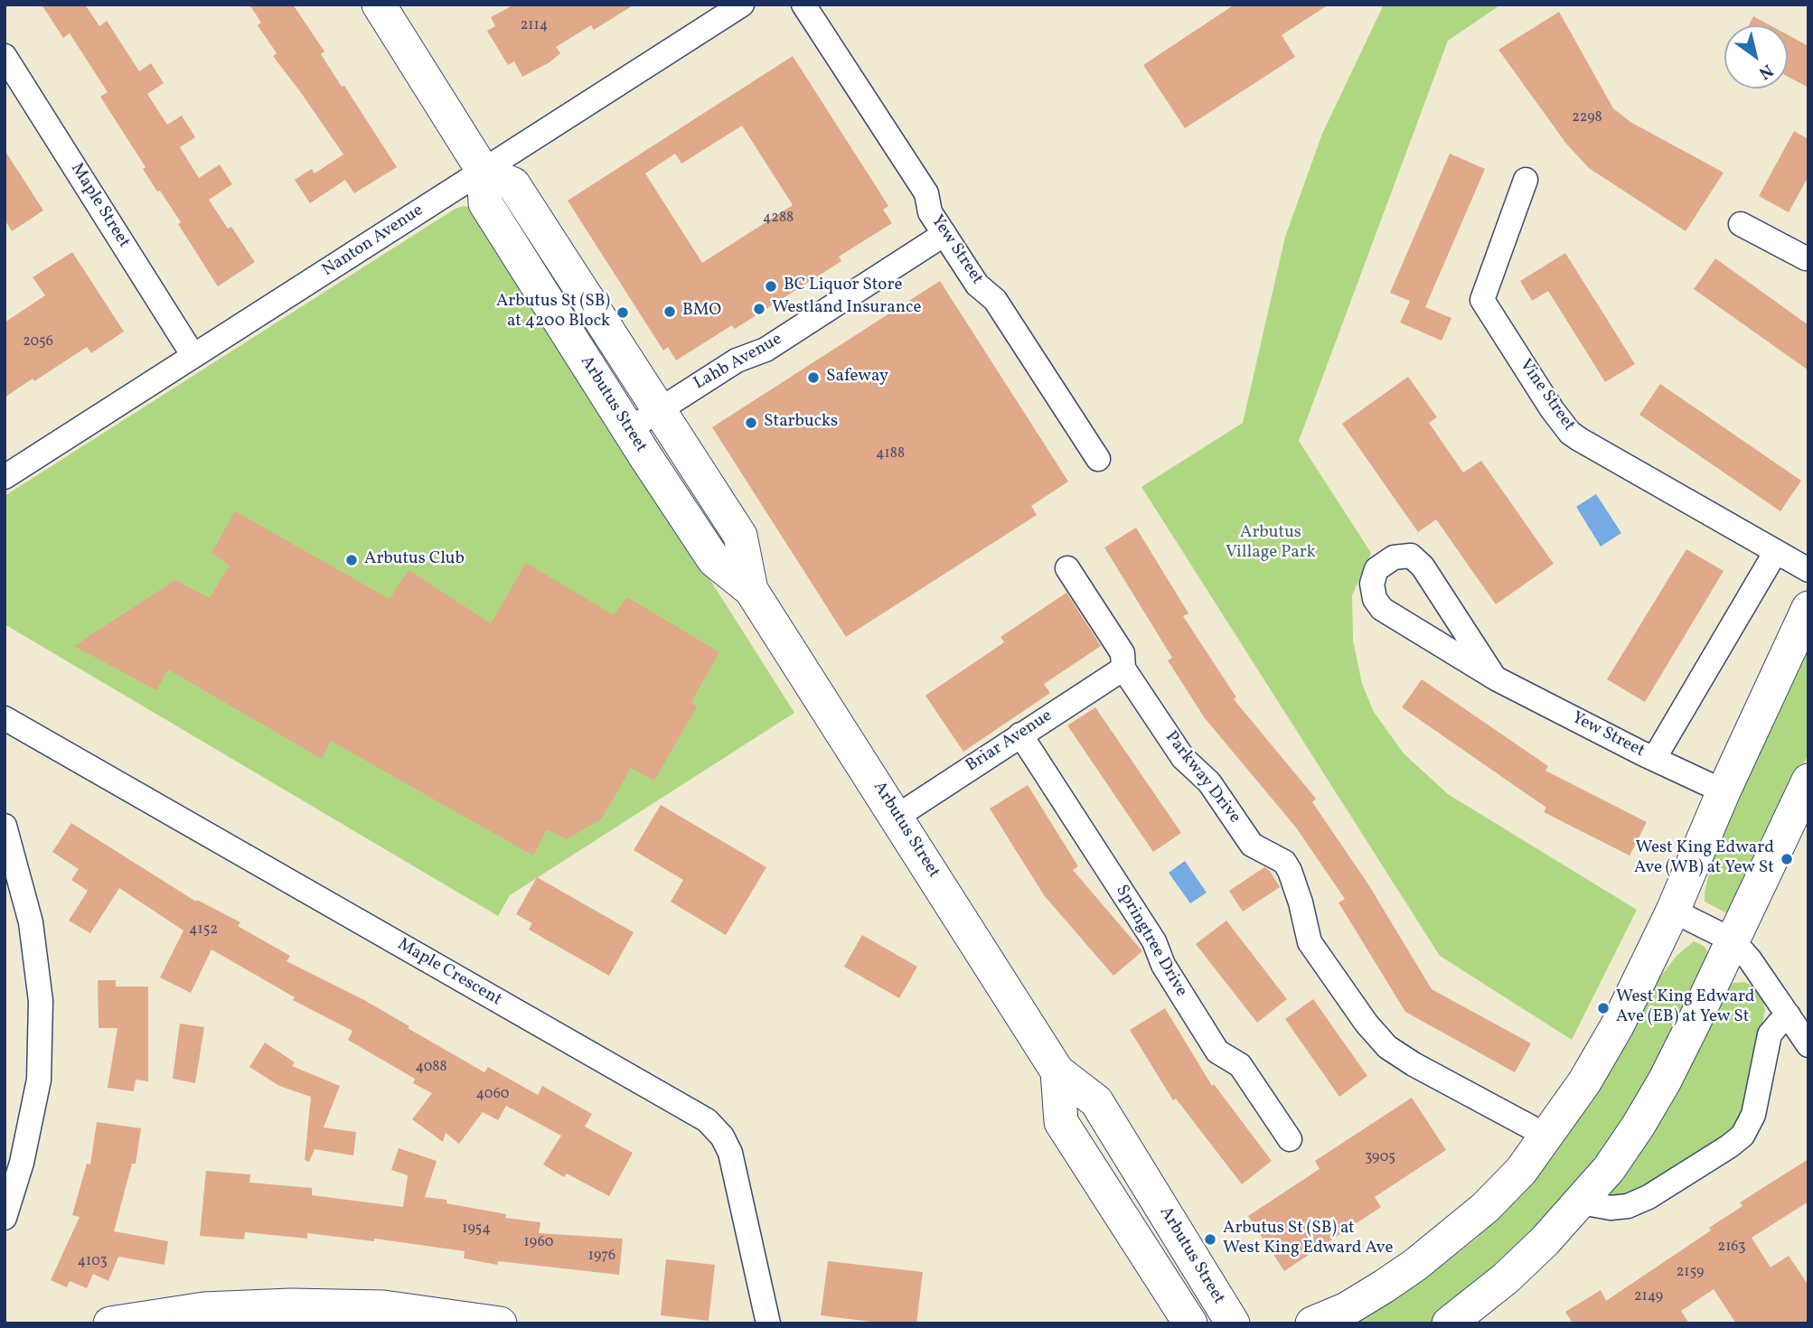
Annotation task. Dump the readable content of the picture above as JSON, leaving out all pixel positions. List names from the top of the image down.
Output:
{
  "streets": {
    "main road": ["Arbutus Street"],
    "street": [
      "Maple Street",
      "Nanton Avenue",
      "Yew Street",
      "Lahb Avenue",
      "Vine Street",
      "Briar Avenue",
      "Parkway Drive",
      "Springtree Drive",
      "Maple Crescent"
    ]
  },
  "crossings": [
    ["Maple Street", "Nanton Avenue"],
    ["Nanton Avenue", "Arbutus Street"],
    ["Yew Street", "Lahb Avenue"],
    ["Lahb Avenue", "Arbutus Street"],
    ["Arbutus Street", "Briar Avenue"],
    ["Briar Avenue", "Parkway Drive"],
    ["Briar Avenue", "Springtree Drive"]
  ],
  "parks": ["Arbutus Village Park"],
  "places": [
    "BC Liquor Store",
    "Westland Insurance",
    "BMO",
    "Arbutus St (SB) at 4200 Block",
    "Safeway",
    "Starbucks",
    "Arbutus Club",
    "West King Edward Ave (WB) at Yew St",
    "West King Edward Ave (EB) at Yew St",
    "Arbutus St (SB) at West King Edward Ave"
  ],
  "house_numbers": [
    "2114",
    "2298",
    "4288",
    "2056",
    "4188",
    "4152",
    "4088",
    "4060",
    "3905",
    "1954",
    "1960",
    "2163",
    "1976",
    "4103",
    "2159",
    "2149"
  ],
  "north": "bottom right"
}
